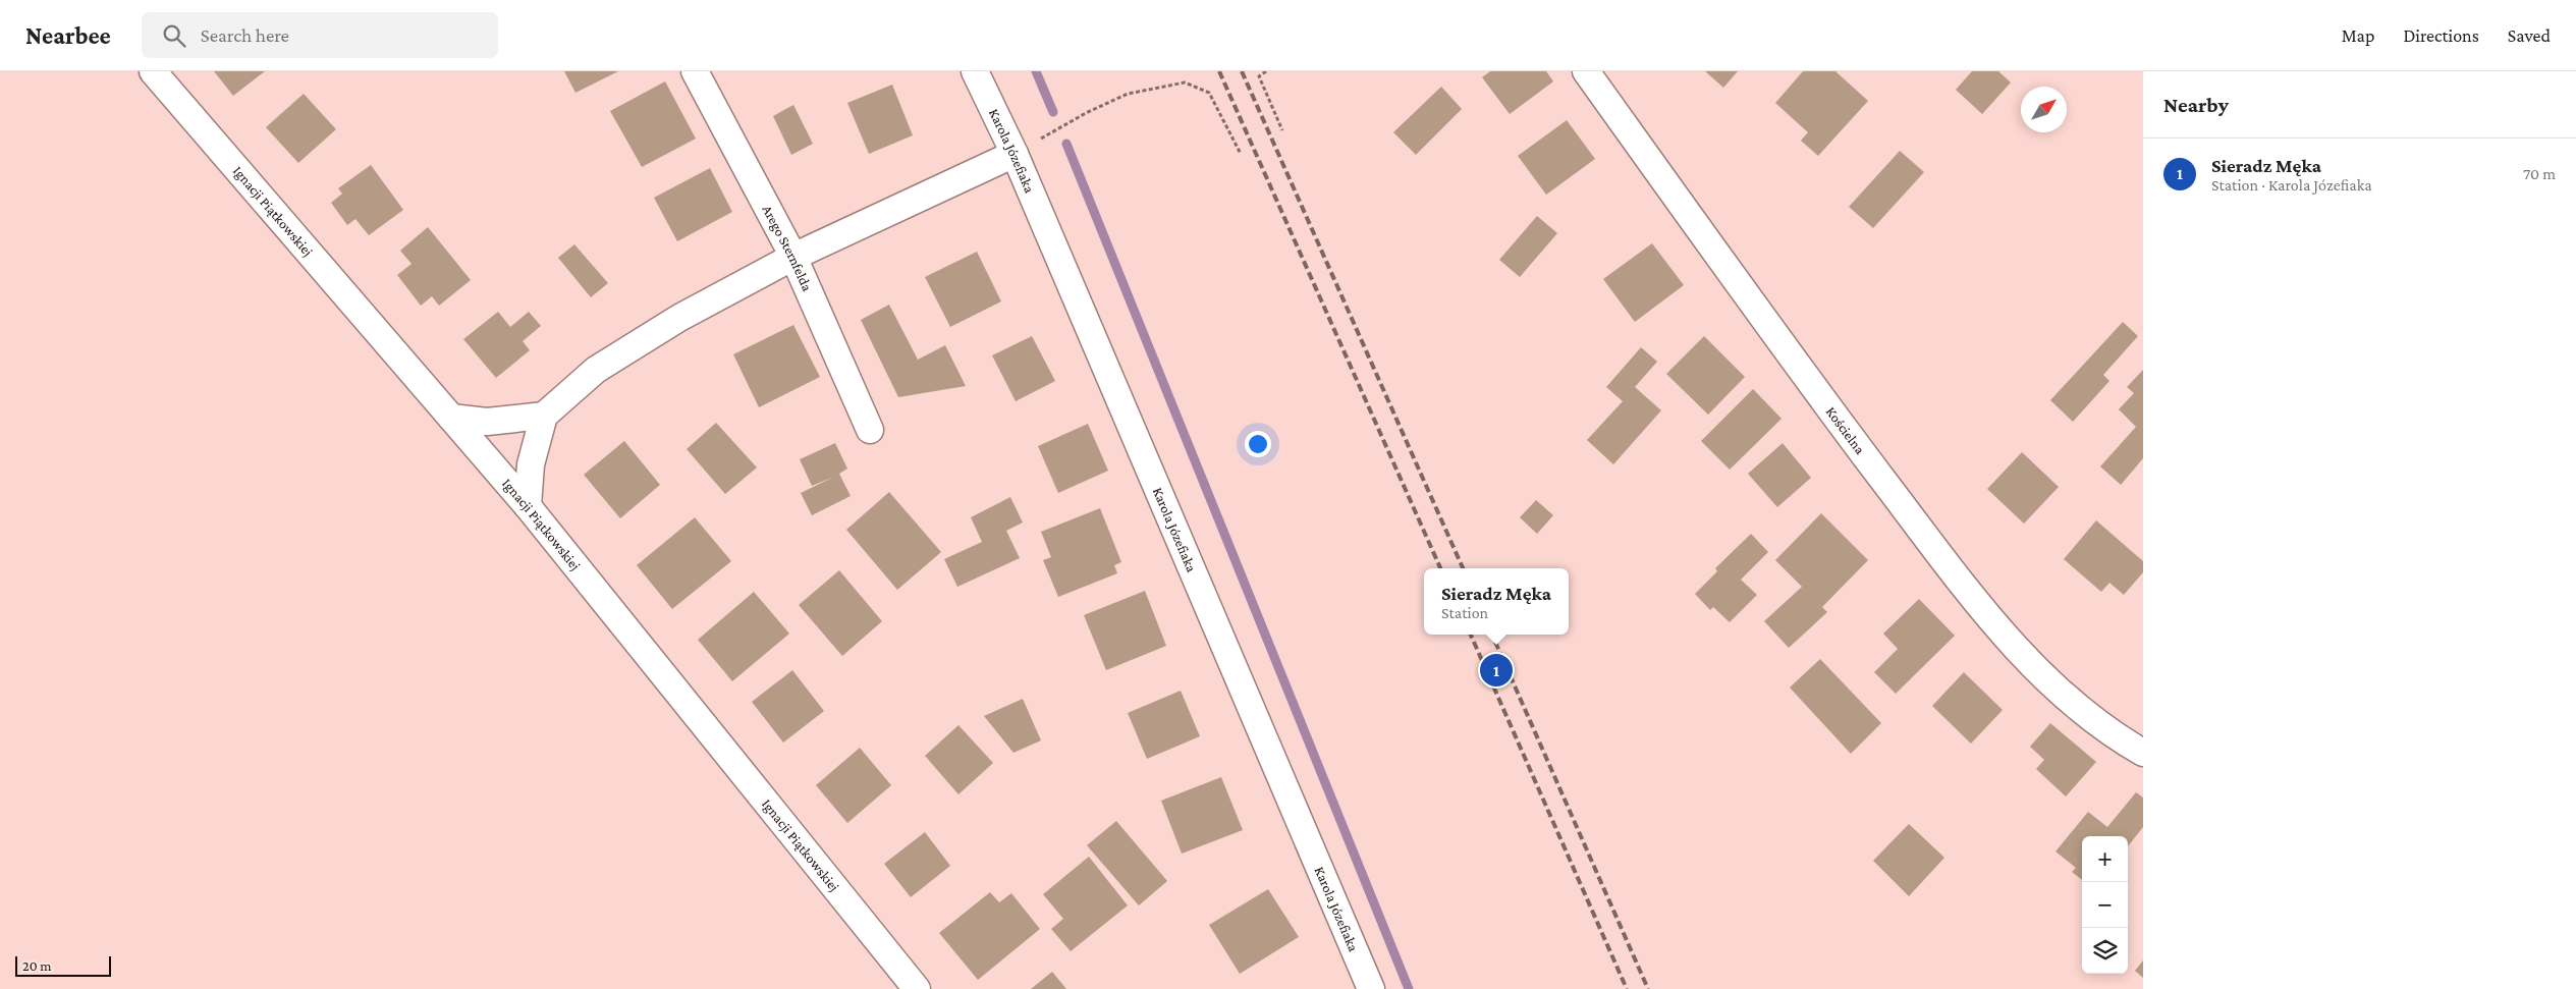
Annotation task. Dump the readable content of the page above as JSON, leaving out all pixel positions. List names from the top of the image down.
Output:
{
  "streets": {
    "street": [
      "Karola Józefiaka",
      "Ignacji Piątkowskiej",
      "Arego Sternfelda",
      "Kościelna"
    ]
  },
  "scale_bar": "20 m",
  "north": "top right",
  "page": {
    "header": "Nearbee",
    "search": "Search here",
    "nav": ["Map", "Directions", "Saved"],
    "heading": "Nearby",
    "list": [
      {
        "mark": "1",
        "name": "Sieradz Męka",
        "note": "Station · Karola Józefiaka",
        "value": "70 m"
      }
    ],
    "popup": ["Sieradz Męka", "Station"],
    "pins": "1",
    "map_buttons": ["+", "−"],
    "scale": "20 m"
  }
}
